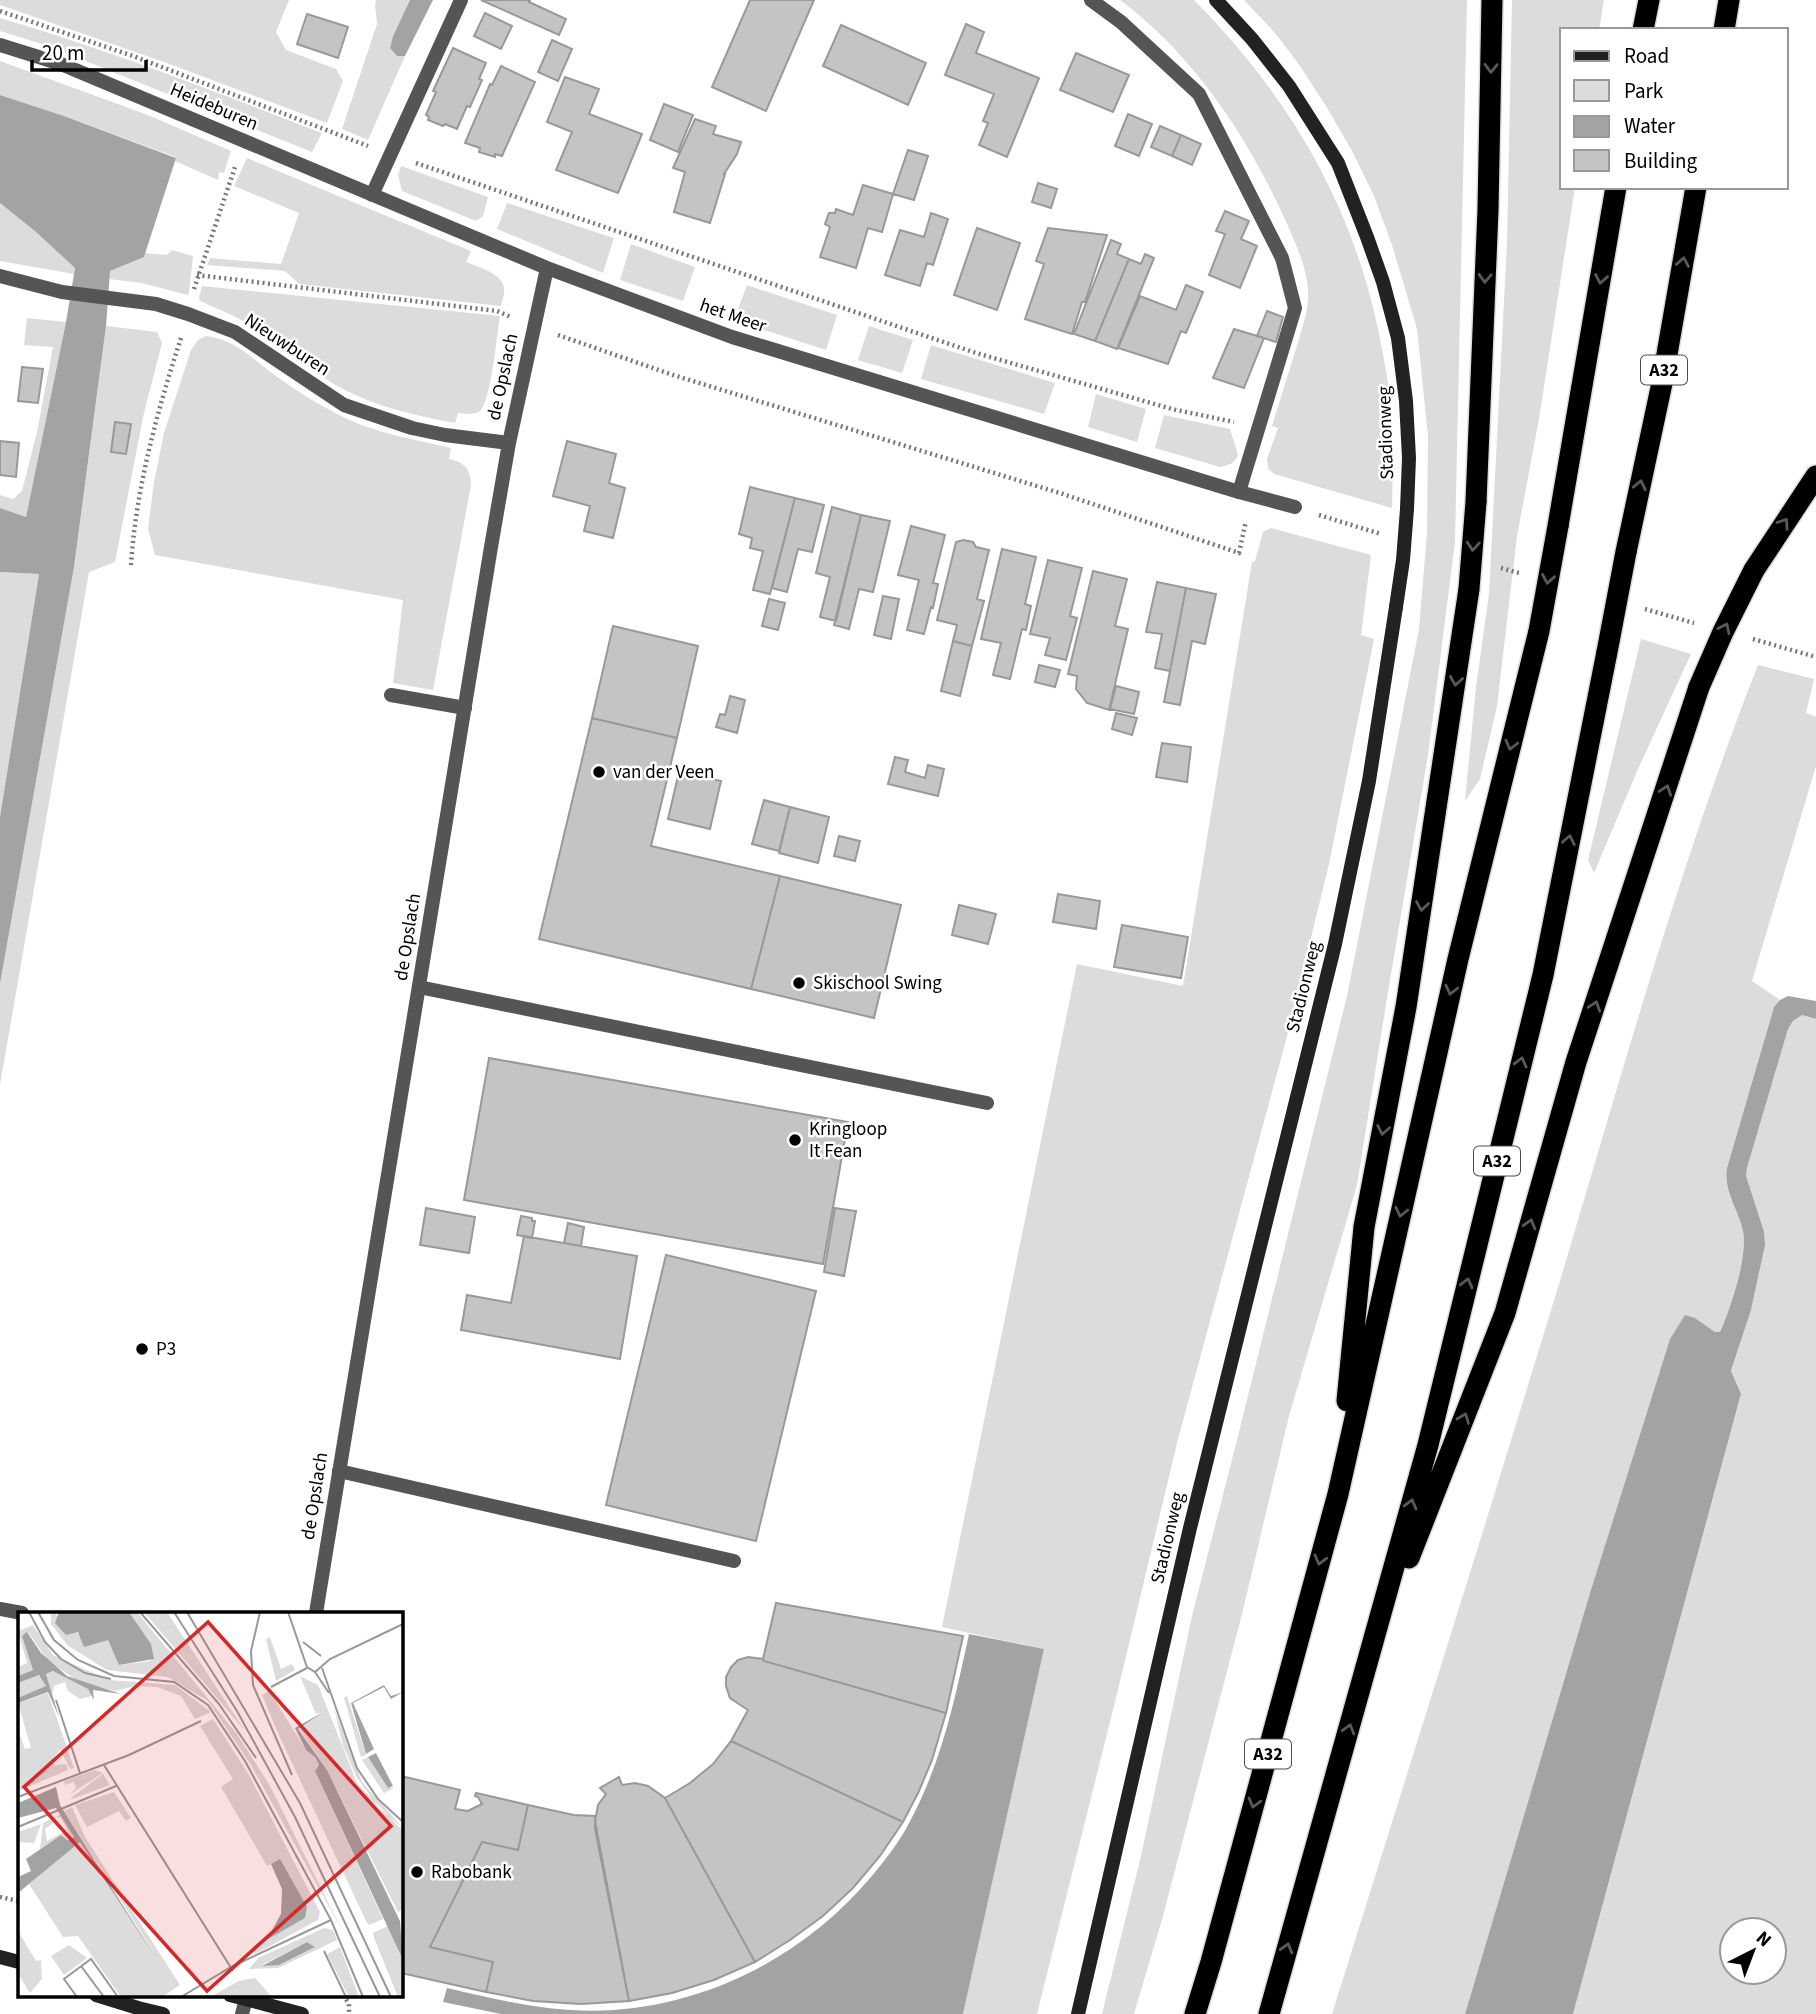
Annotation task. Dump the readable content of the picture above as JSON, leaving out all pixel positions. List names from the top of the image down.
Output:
{
  "streets": {
    "highway": ["A32"],
    "main road": ["Stadionweg"],
    "street": [
      "Heideburen",
      "het Meer",
      "Nieuwburen",
      "de Opslach"
    ]
  },
  "crossings": [
    ["Heideburen", "het Meer"],
    ["het Meer", "de Opslach"],
    ["Nieuwburen", "de Opslach"]
  ],
  "places": [
    "van der Veen",
    "Skischool Swing",
    "Kringloop It Fean",
    "P3",
    "Rabobank"
  ],
  "legend": [
    "Road",
    "Park",
    "Water",
    "Building"
  ],
  "scale_bar": "20 m",
  "north": "top right"
}
